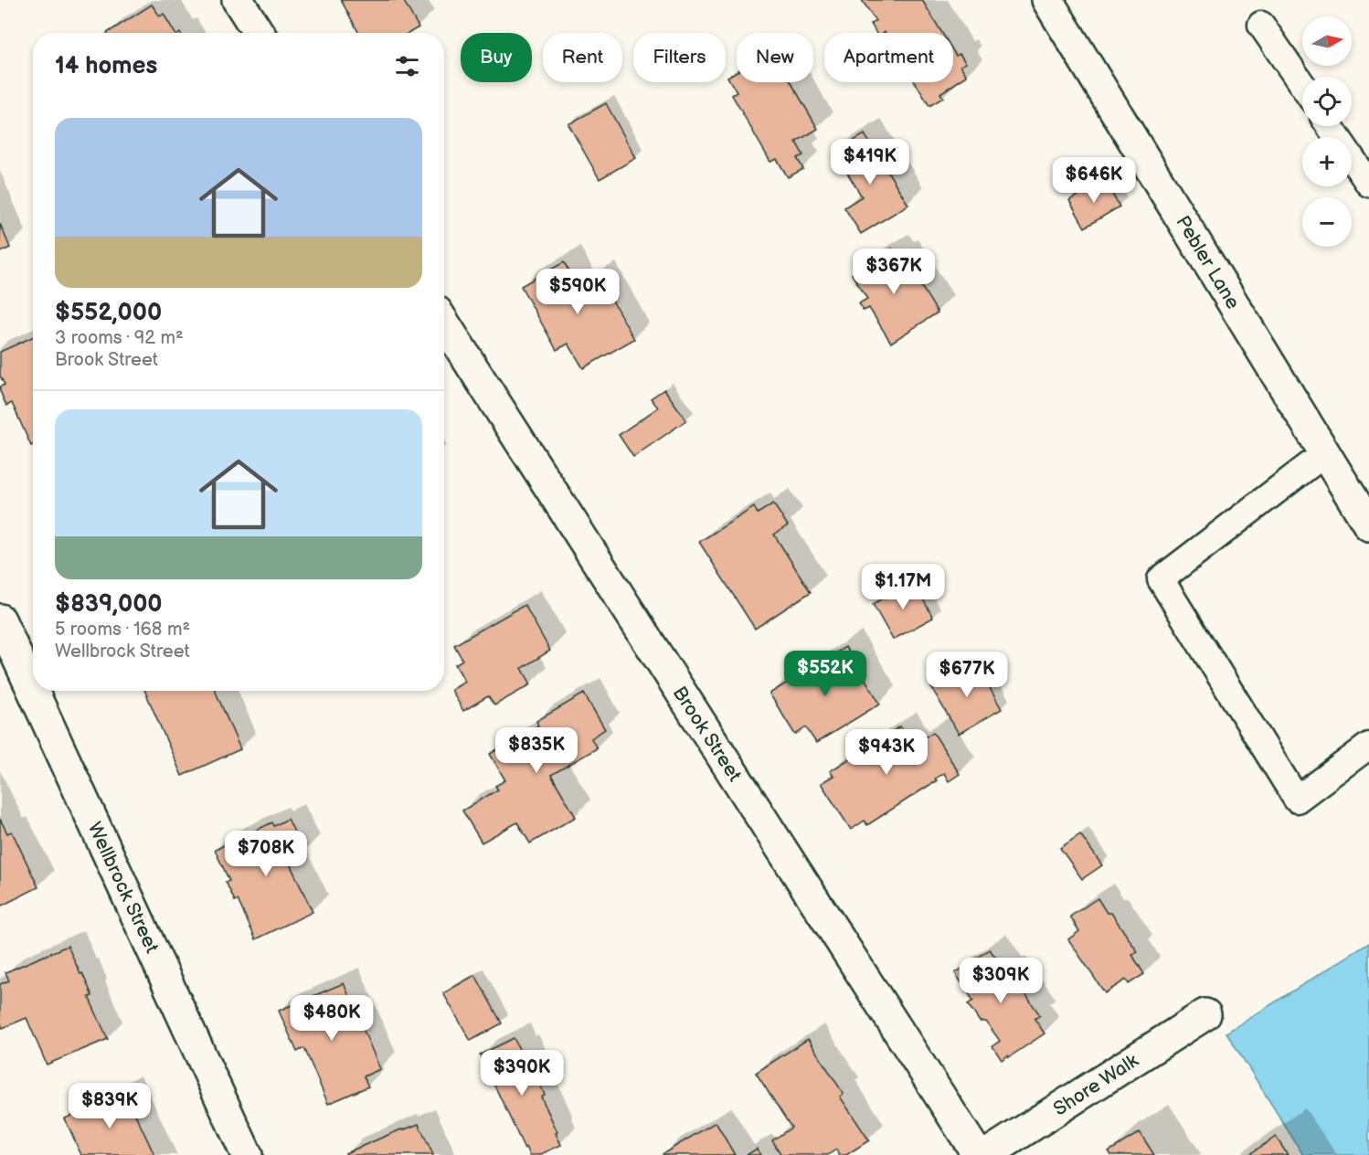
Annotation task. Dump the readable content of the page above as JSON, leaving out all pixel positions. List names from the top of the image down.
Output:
{
  "streets": {
    "street": [
      "Pebler Lane",
      "Brook Street",
      "Wellbrock Street",
      "Shore Walk"
    ]
  },
  "north": "right",
  "page": {
    "map_buttons": ["+", "−"],
    "chip": [
      "Buy",
      "Rent",
      "Filters",
      "New",
      "Apartment"
    ],
    "heading": "14 homes",
    "list": [
      {
        "name": "$552,000",
        "note": "3 rooms · 92 m² · Brook Street"
      },
      {
        "name": "$839,000",
        "note": "5 rooms · 168 m² · Wellbrock Street"
      }
    ],
    "price": [
      "$419K",
      "$646K",
      "$367K",
      "$590K",
      "$1.17M",
      "$552K",
      "$677K",
      "$835K",
      "$943K",
      "$708K",
      "$309K",
      "$480K",
      "$390K",
      "$839K"
    ]
  }
}
